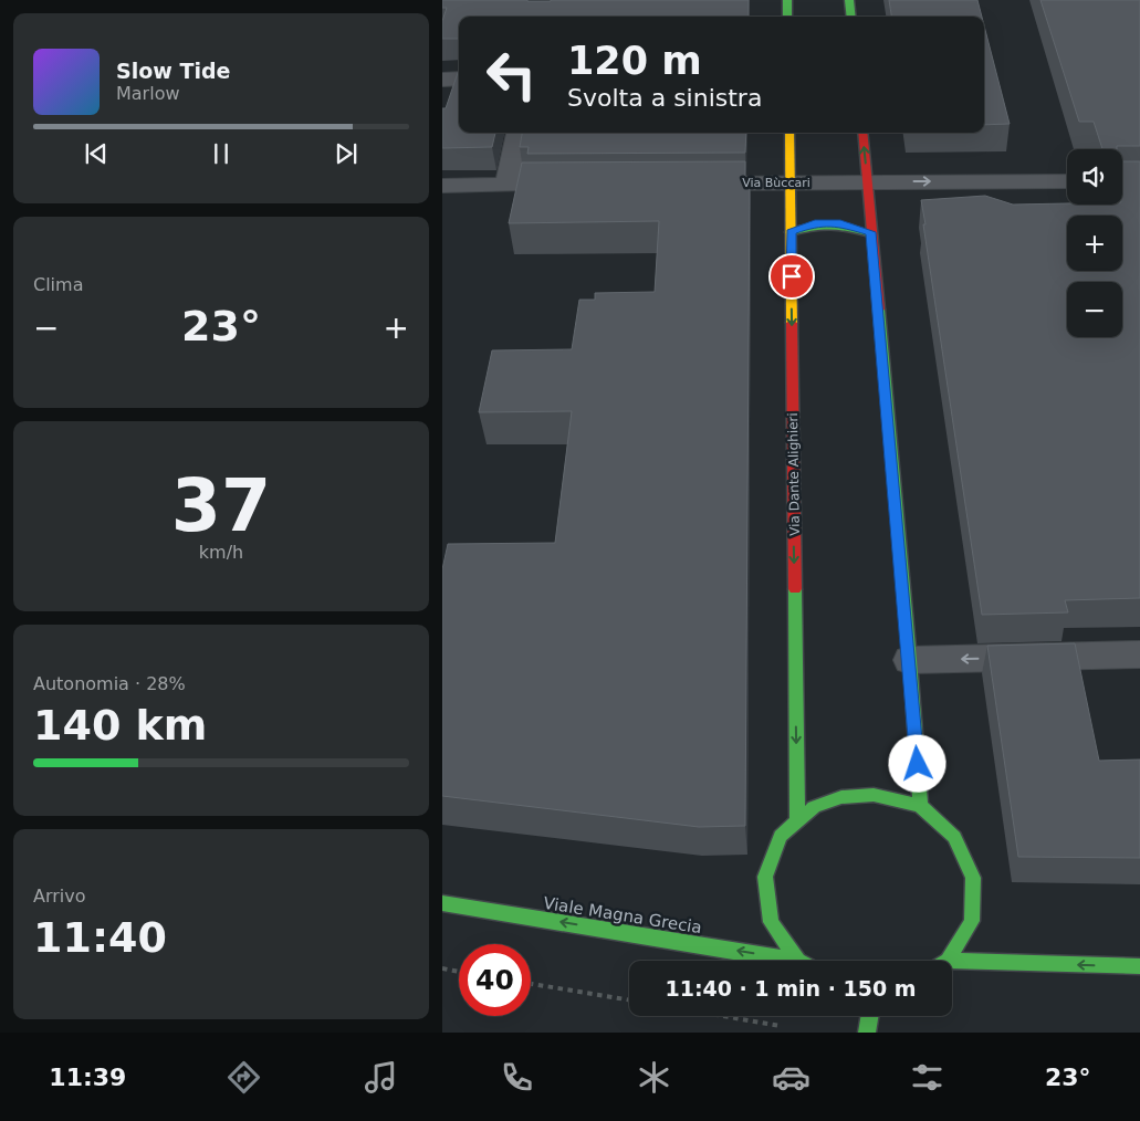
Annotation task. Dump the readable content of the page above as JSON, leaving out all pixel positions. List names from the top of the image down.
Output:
{
  "streets": {
    "street": ["Via Bùccari", "Via Dante Alighieri", "Viale Magna Grecia"]
  },
  "crossings": [
    ["Via Bùccari", "Via Dante Alighieri"],
    ["Via Dante Alighieri", "Viale Magna Grecia"]
  ],
  "one_way": ["Via Bùccari", "Viale Magna Grecia"],
  "page": {
    "turn": ["120 m", "Svolta a sinistra"],
    "song": ["Slow Tide", "Marlow"],
    "map_buttons": ["+", "−"],
    "tile": [
      "Clima",
      ["37", "km/h"],
      ["Autonomia · 28%", "140 km"],
      ["Arrivo", "11:40"]
    ],
    "heat": ["−", "23°", "+"],
    "limit": "40",
    "trip": "11:40 · 1 min · 150 m",
    "tabs": ["11:39", "23°"]
  }
}
